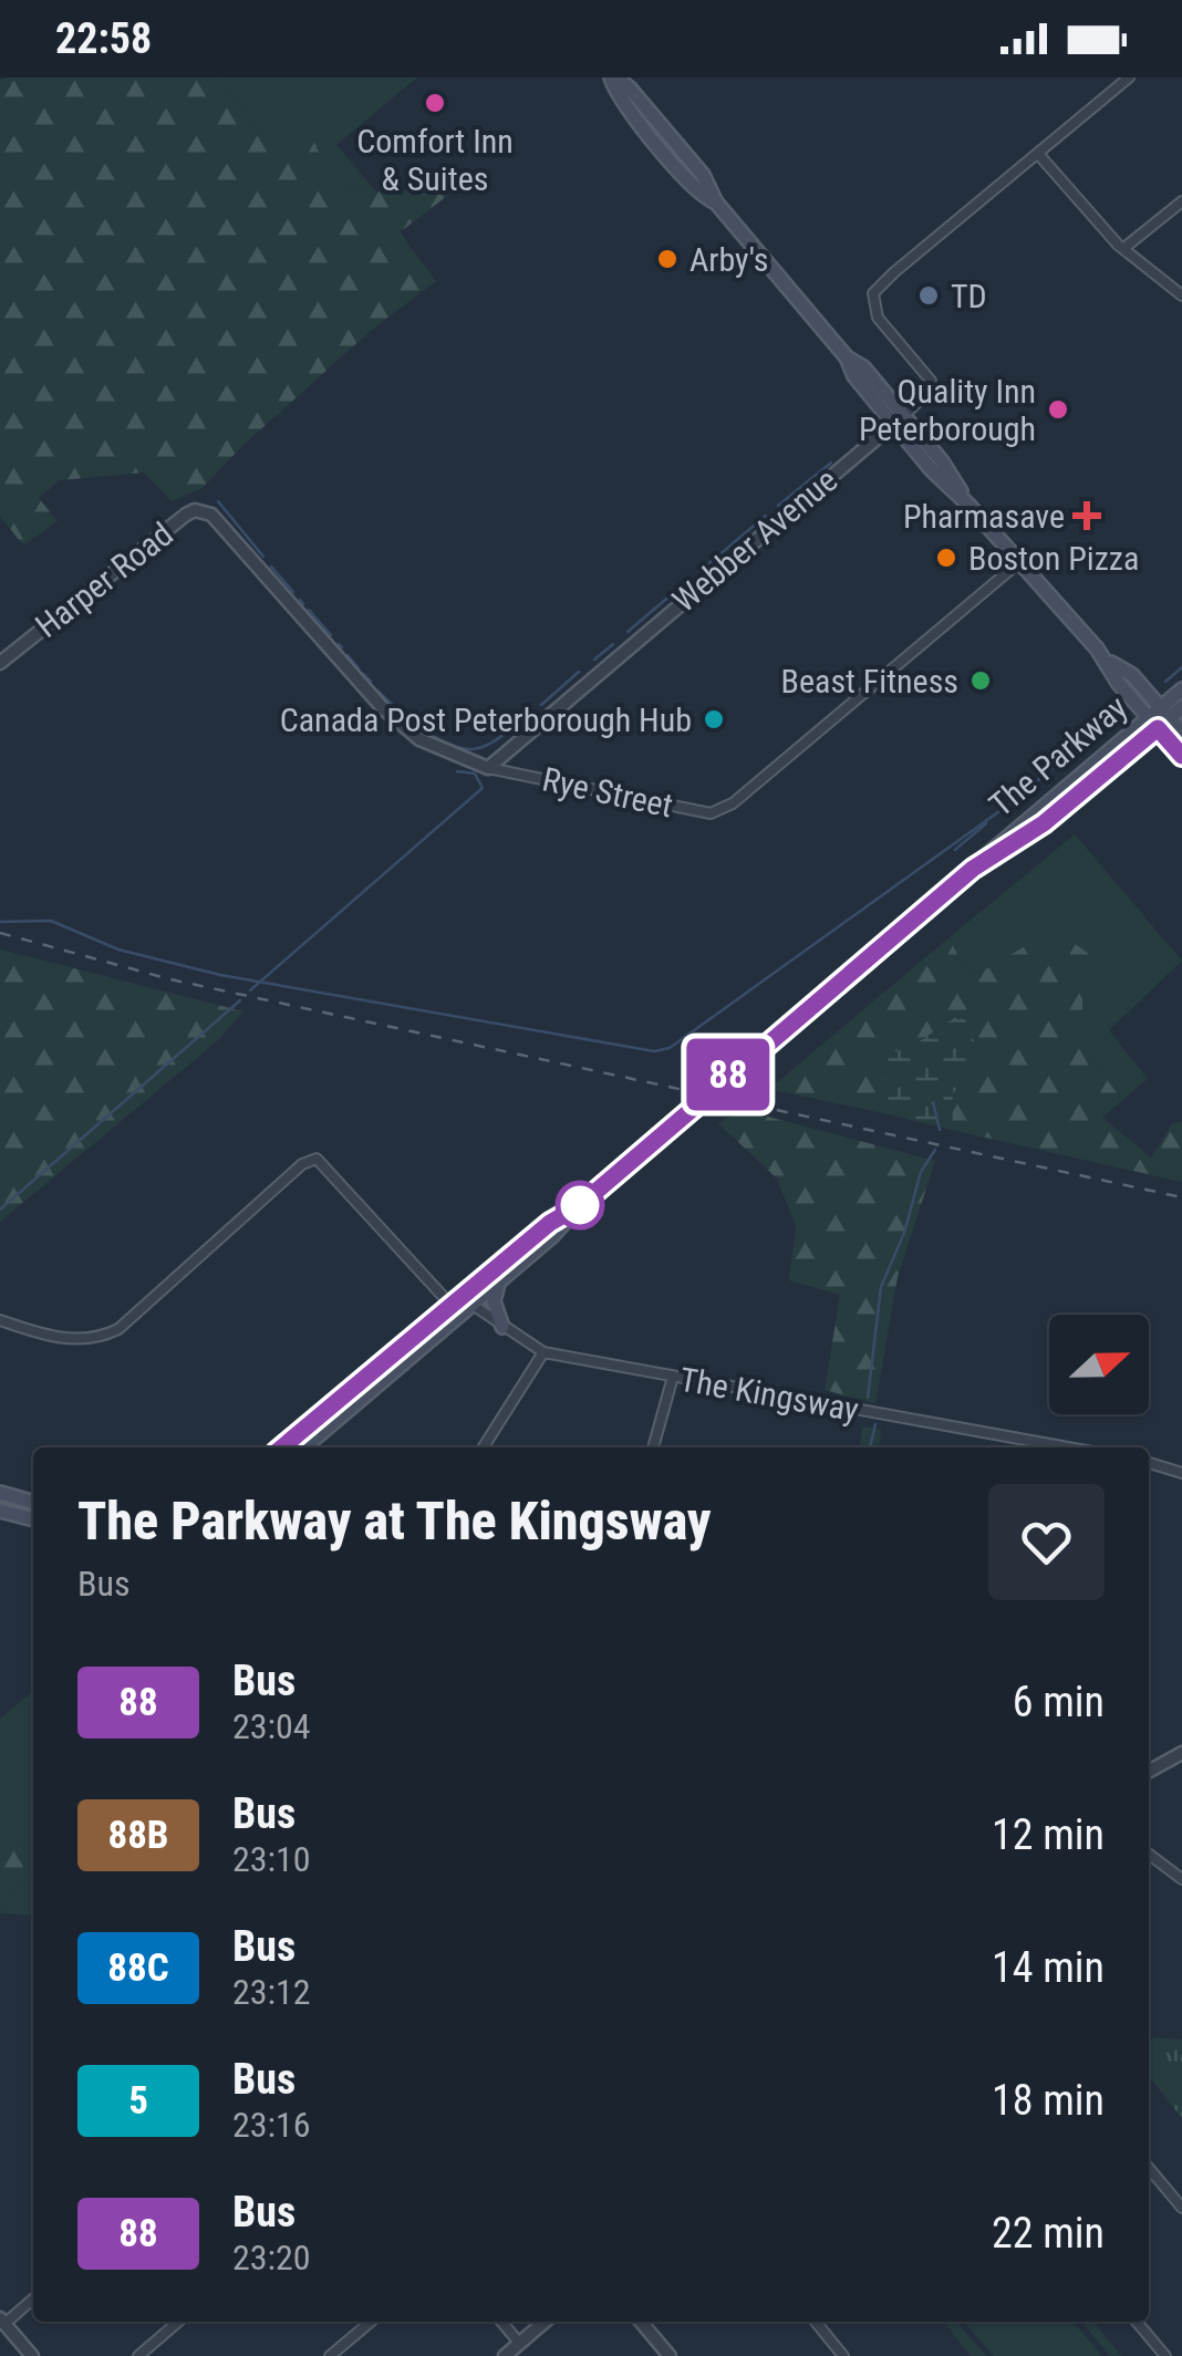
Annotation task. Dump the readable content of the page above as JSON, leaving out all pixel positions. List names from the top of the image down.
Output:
{
  "streets": {
    "main road": ["The Parkway"],
    "street": [
      "Webber Avenue",
      "Harper Road",
      "Rye Street",
      "The Kingsway"
    ]
  },
  "crossings": [
    ["Webber Avenue", "Rye Street"],
    ["Harper Road", "Rye Street"],
    ["The Parkway", "The Kingsway"]
  ],
  "places": {
    "other": [
      "Comfort Inn & Suites",
      "Arby's",
      "TD",
      "Quality Inn Peterborough",
      "Boston Pizza",
      "Beast Fitness",
      "Canada Post Peterborough Hub"
    ],
    "health": ["Pharmasave"]
  },
  "lines": ["bus line 88"],
  "north": "right",
  "page": {
    "status": "22:58",
    "on_map": "88",
    "heading": ["The Parkway at The Kingsway", "Bus"],
    "list": [
      {
        "mark": "88",
        "name": "Bus",
        "note": "23:04",
        "value": "6 min"
      },
      {
        "mark": "88B",
        "name": "Bus",
        "note": "23:10",
        "value": "12 min"
      },
      {
        "mark": "88C",
        "name": "Bus",
        "note": "23:12",
        "value": "14 min"
      },
      {
        "mark": "5",
        "name": "Bus",
        "note": "23:16",
        "value": "18 min"
      },
      {
        "mark": "88",
        "name": "Bus",
        "note": "23:20",
        "value": "22 min"
      }
    ]
  }
}
